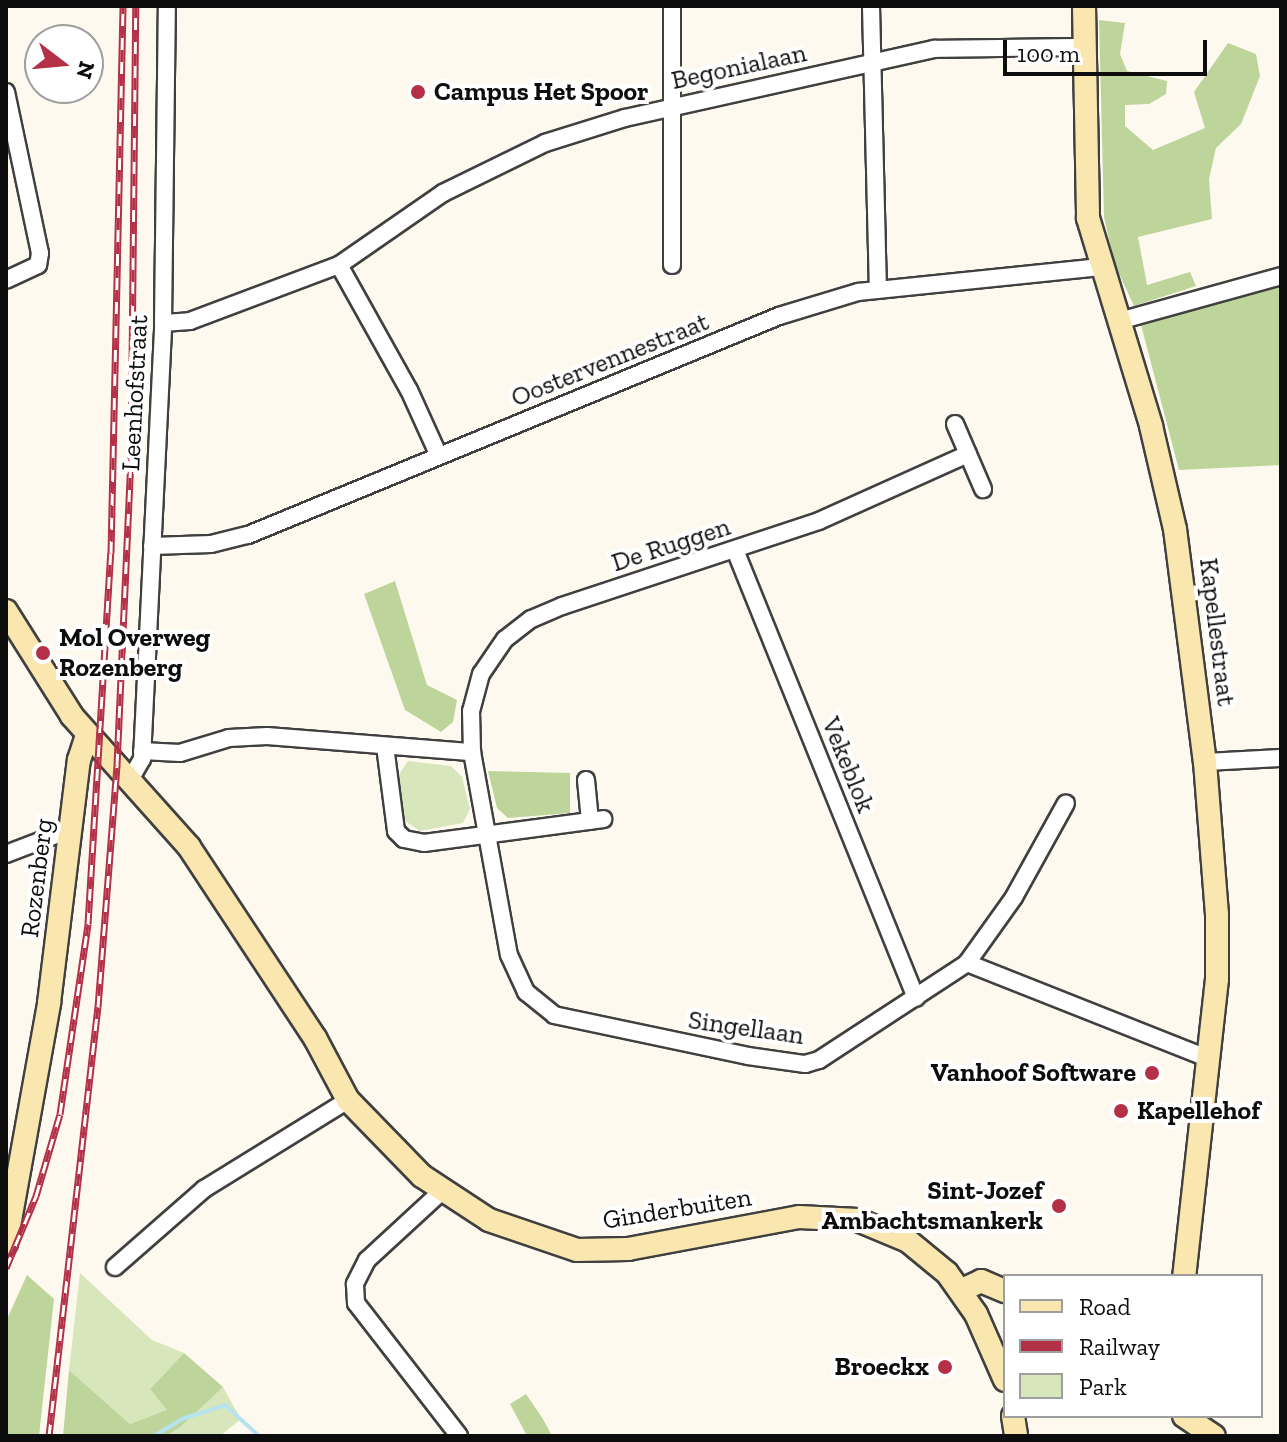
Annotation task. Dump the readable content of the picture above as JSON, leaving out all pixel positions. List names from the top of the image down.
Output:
{
  "streets": {
    "street": [
      "Begonialaan",
      "Oostervennestraat",
      "Leenhofstraat",
      "De Ruggen",
      "Kapellestraat",
      "Vekeblok",
      "Rozenberg",
      "Singellaan",
      "Ginderbuiten"
    ]
  },
  "crossings": [
    ["Begonialaan", "Leenhofstraat"],
    ["Begonialaan", "Kapellestraat"],
    ["Oostervennestraat", "Leenhofstraat"],
    ["Oostervennestraat", "Kapellestraat"],
    ["Leenhofstraat", "Ginderbuiten"],
    ["De Ruggen", "Vekeblok"],
    ["De Ruggen", "Singellaan"],
    ["Vekeblok", "Singellaan"],
    ["Rozenberg", "Ginderbuiten"]
  ],
  "places": [
    "Campus Het Spoor",
    "Mol Overweg Rozenberg",
    "Vanhoof Software",
    "Kapellehof",
    "Sint-Jozef Ambachtsmankerk",
    "Broeckx"
  ],
  "legend": ["Road", "Railway", "Park"],
  "scale_bar": "100 m",
  "north": "right"
}
